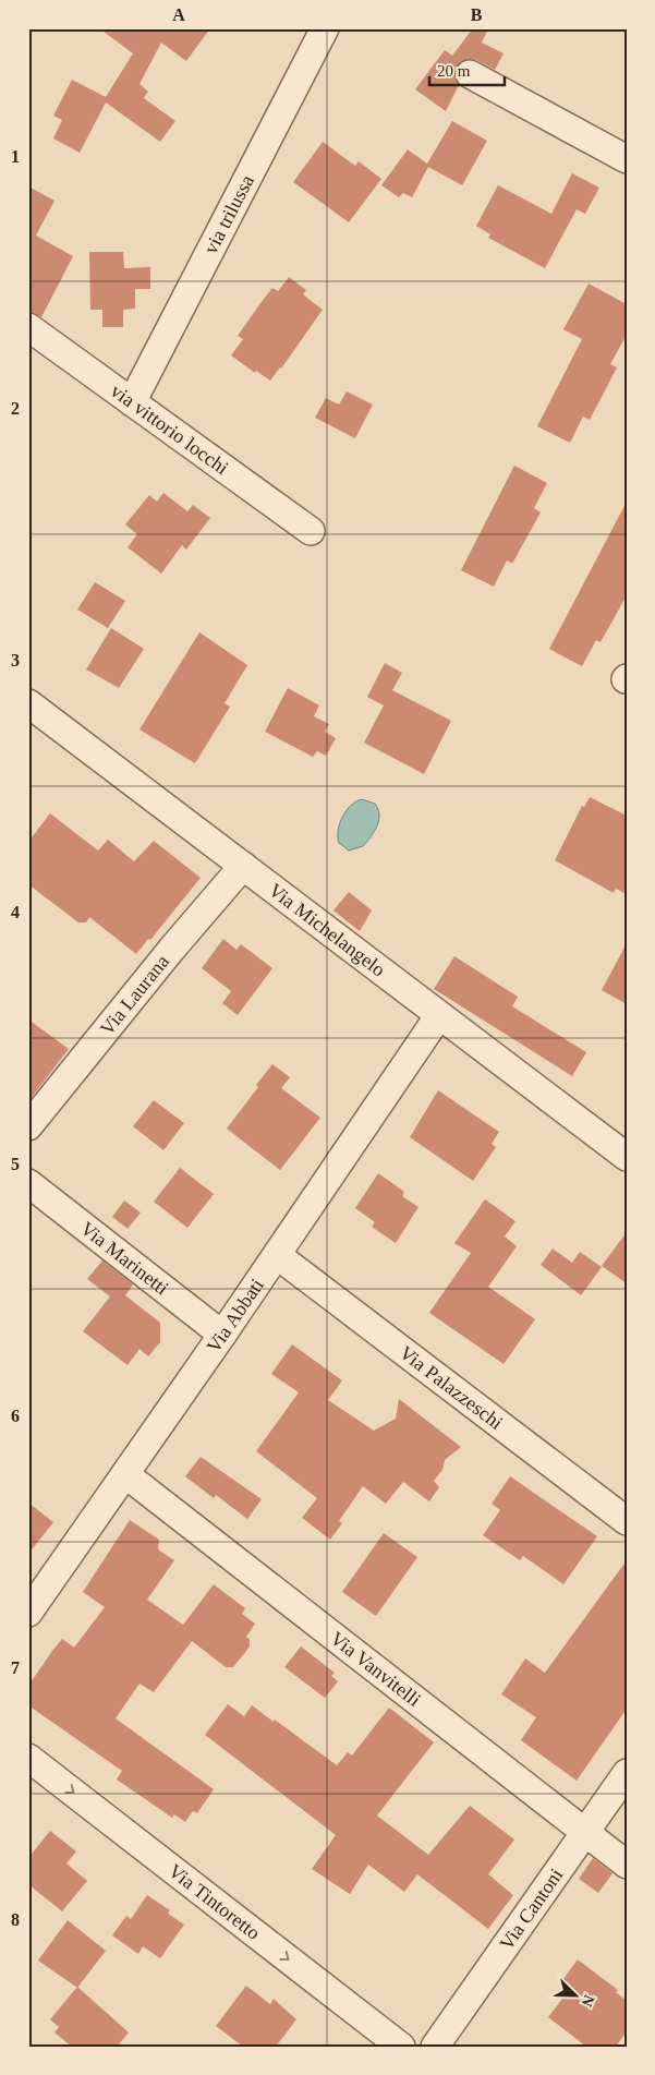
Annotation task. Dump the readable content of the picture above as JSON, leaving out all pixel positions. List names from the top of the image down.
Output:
{
  "streets": {
    "street": [
      "via trilussa",
      "via vittorio locchi",
      "Via Michelangelo",
      "Via Laurana",
      "Via Marinetti",
      "Via Abbati",
      "Via Palazzeschi",
      "Via Vanvitelli",
      "Via Tintoretto",
      "Via Cantoni"
    ]
  },
  "crossings": [
    ["via trilussa", "via vittorio locchi"],
    ["Via Michelangelo", "Via Laurana"],
    ["Via Michelangelo", "Via Abbati"],
    ["Via Marinetti", "Via Abbati"],
    ["Via Abbati", "Via Palazzeschi"],
    ["Via Abbati", "Via Vanvitelli"],
    ["Via Vanvitelli", "Via Cantoni"]
  ],
  "one_way": ["Via Tintoretto"],
  "scale_bar": "20 m",
  "north": "bottom right",
  "grid": {
    "columns": ["A", "B"],
    "rows": [
      "1",
      "2",
      "3",
      "4",
      "5",
      "6",
      "7",
      "8"
    ]
  }
}
